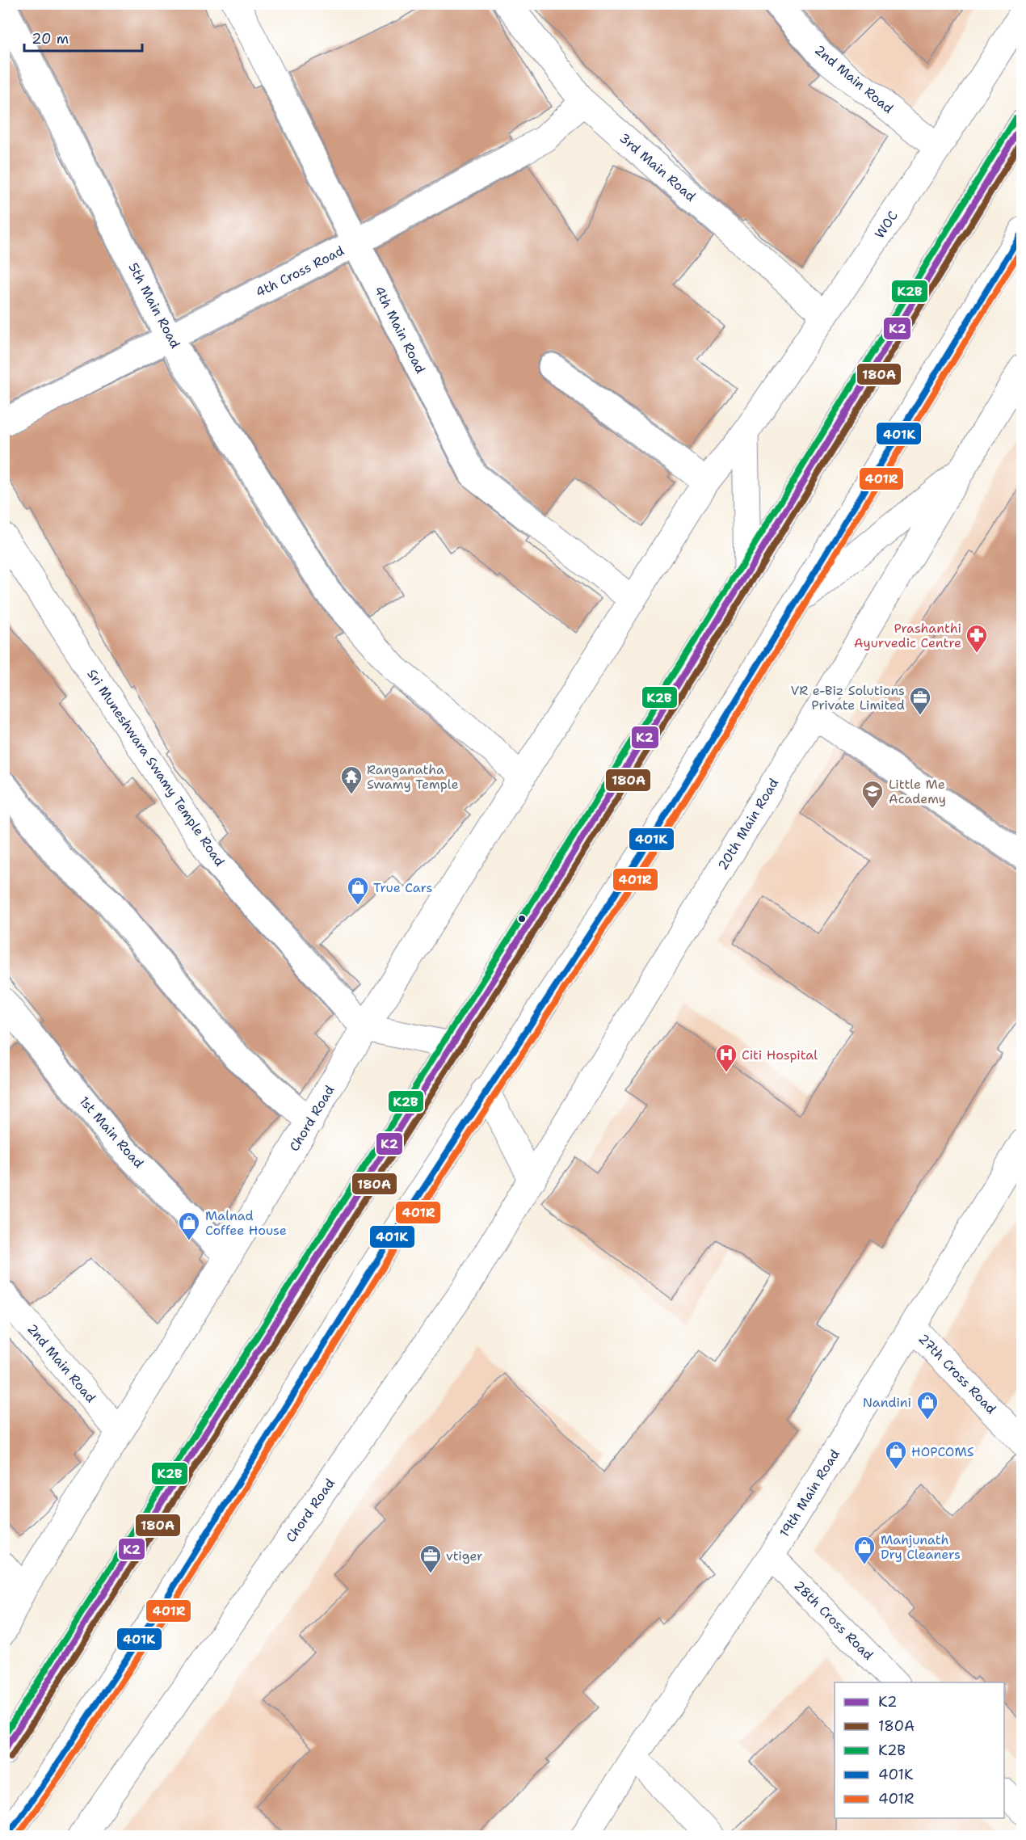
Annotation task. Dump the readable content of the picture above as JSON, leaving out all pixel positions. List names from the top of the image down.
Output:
{
  "streets": {
    "street": [
      "2nd Main Road",
      "3rd Main Road",
      "WOC",
      "4th Cross Road",
      "5th Main Road",
      "4th Main Road",
      "Sri Muneshwara Swamy Temple Road",
      "20th Main Road",
      "Chord Road",
      "1st Main Road",
      "27th Cross Road",
      "19th Main Road",
      "28th Cross Road"
    ]
  },
  "crossings": [
    ["2nd Main Road", "WOC"],
    ["2nd Main Road", "Chord Road"],
    ["3rd Main Road", "WOC"],
    ["3rd Main Road", "4th Cross Road"],
    ["WOC", "5th Main Road"],
    ["WOC", "4th Main Road"],
    ["WOC", "Chord Road"],
    ["4th Cross Road", "5th Main Road"],
    ["4th Cross Road", "4th Main Road"],
    ["5th Main Road", "Chord Road"],
    ["Sri Muneshwara Swamy Temple Road", "Chord Road"],
    ["20th Main Road", "Chord Road"],
    ["Chord Road", "1st Main Road"],
    ["27th Cross Road", "19th Main Road"],
    ["19th Main Road", "28th Cross Road"]
  ],
  "places": {
    "pharmacy": ["Prashanthi Ayurvedic Centre"],
    "office": ["VR e-Biz Solutions Private Limited", "vtiger"],
    "temple": ["Ranganatha Swamy Temple"],
    "school or university": ["Little Me Academy"],
    "shop": [
      "True Cars",
      "Malnad Coffee House",
      "Nandini",
      "HOPCOMS",
      "Manjunath Dry Cleaners"
    ],
    "hospital": ["Citi Hospital"]
  },
  "lines": [
    "transit line K2B",
    "transit line K2",
    "transit line 180A",
    "transit line 401K",
    "transit line 401R"
  ],
  "legend": [
    "K2",
    "180A",
    "K2B",
    "401K",
    "401R"
  ],
  "scale_bar": "20 m"
}
